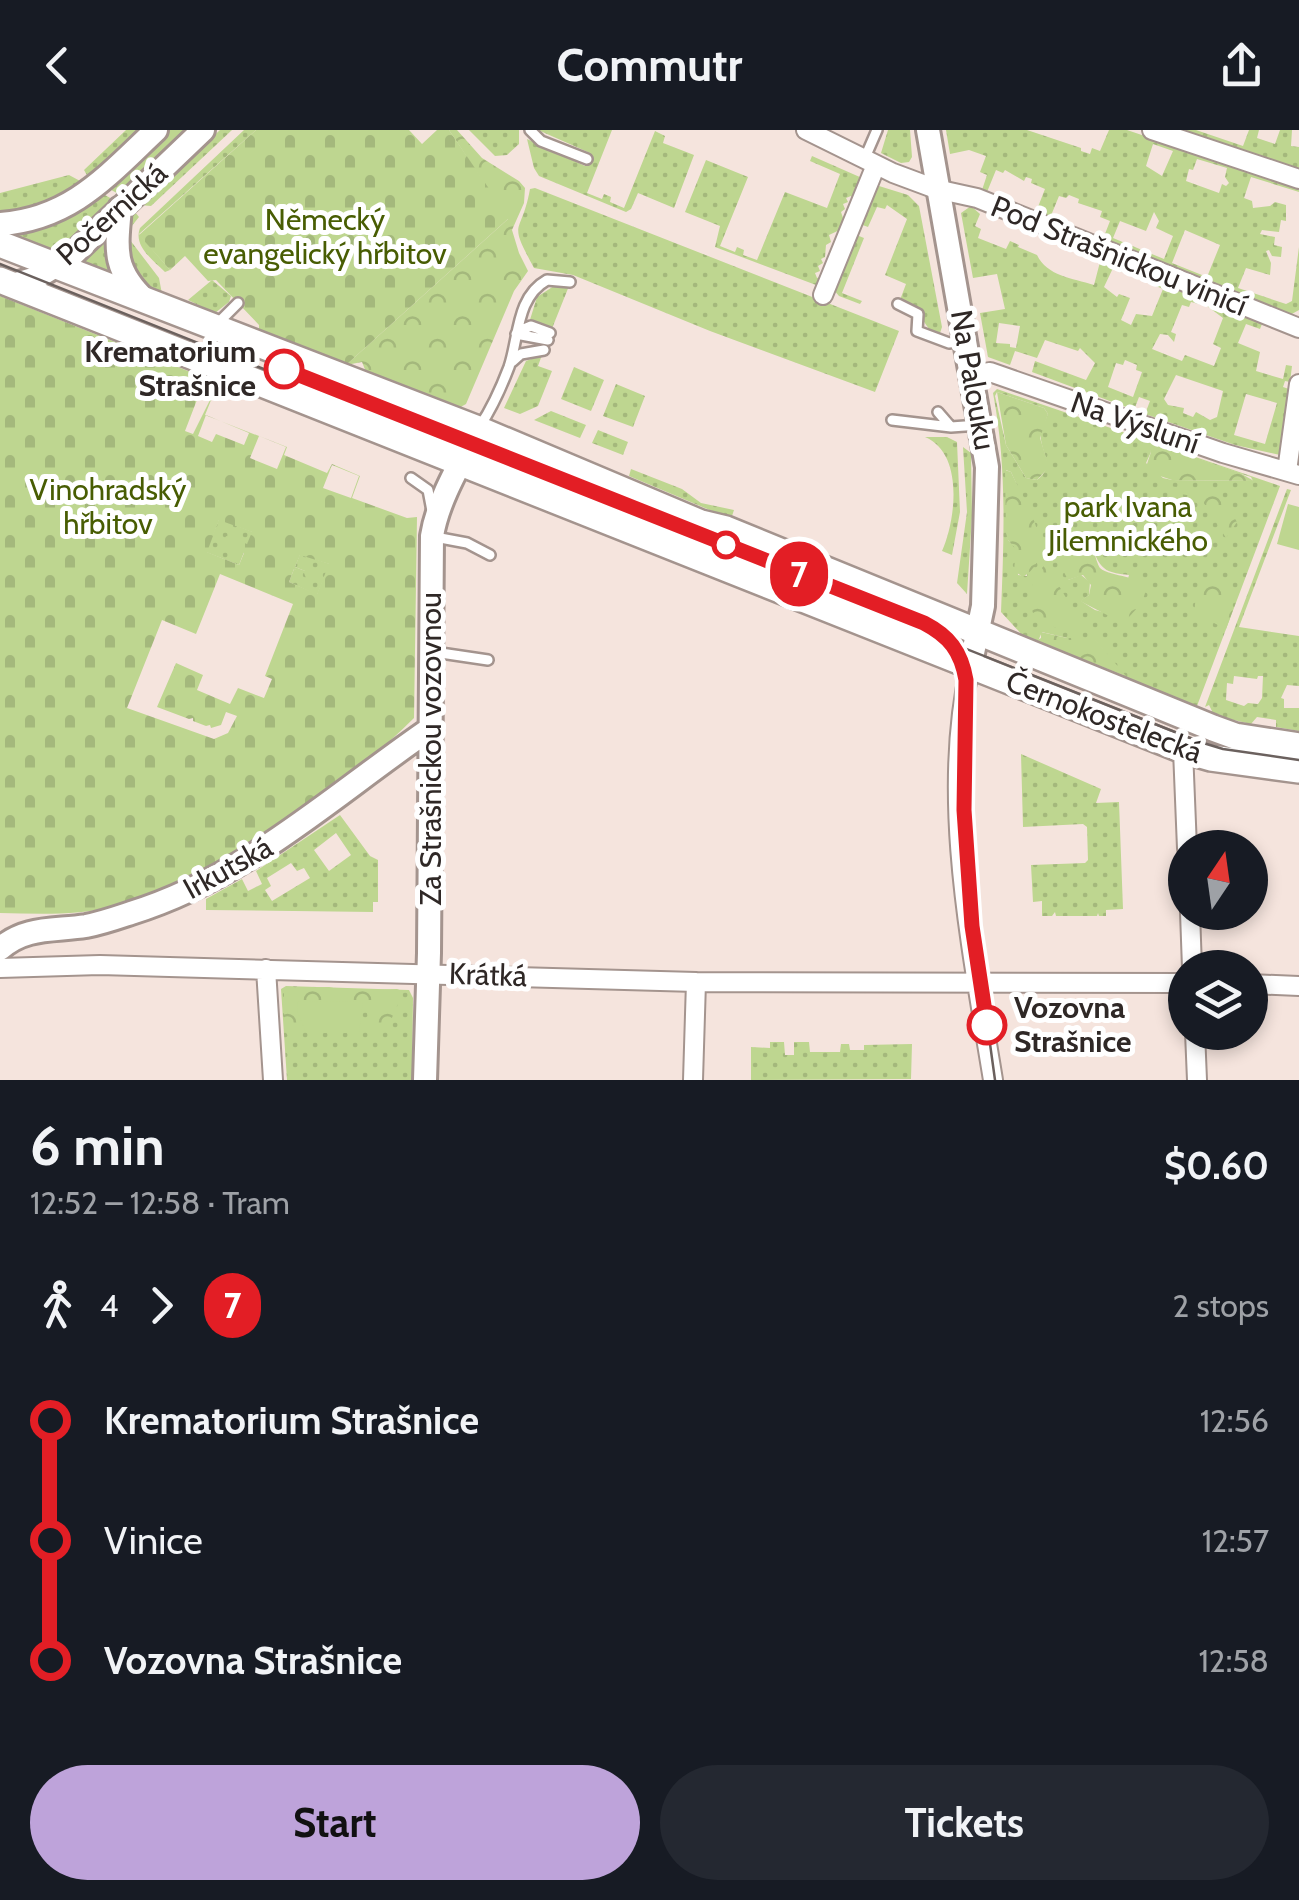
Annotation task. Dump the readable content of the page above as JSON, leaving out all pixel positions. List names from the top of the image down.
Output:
{
  "streets": {
    "main road": ["Černokostelecká"],
    "street": [
      "Počernická",
      "Pod Strašnickou vinicí",
      "Na Palouku",
      "Na Výsluní",
      "Za Strašnickou vozovnou",
      "Irkutská",
      "Krátká"
    ]
  },
  "crossings": [
    ["Počernická", "Černokostelecká"],
    ["Pod Strašnickou vinicí", "Na Palouku"],
    ["Na Palouku", "Na Výsluní"],
    ["Na Palouku", "Černokostelecká"],
    ["Černokostelecká", "Za Strašnickou vozovnou"],
    ["Za Strašnickou vozovnou", "Irkutská"],
    ["Za Strašnickou vozovnou", "Krátká"]
  ],
  "parks": ["Německý evangelický hřbitov", "Vinohradský hřbitov", "park Ivana Jilemnického"],
  "places": ["Krematorium Strašnice", "Vozovna Strašnice"],
  "lines": ["tram line 7"],
  "north": "top",
  "page": {
    "header": "Commutr",
    "on_map": "7",
    "heading": ["6 min", "12:52 – 12:58 · Tram", "$0.60"],
    "legs": ["4", "7", "2 stops"],
    "list": [
      {
        "name": "Krematorium Strašnice",
        "value": "12:56"
      },
      {
        "name": "Vinice",
        "value": "12:57"
      },
      {
        "name": "Vozovna Strašnice",
        "value": "12:58"
      }
    ],
    "buttons": ["Start", "Tickets"]
  }
}
